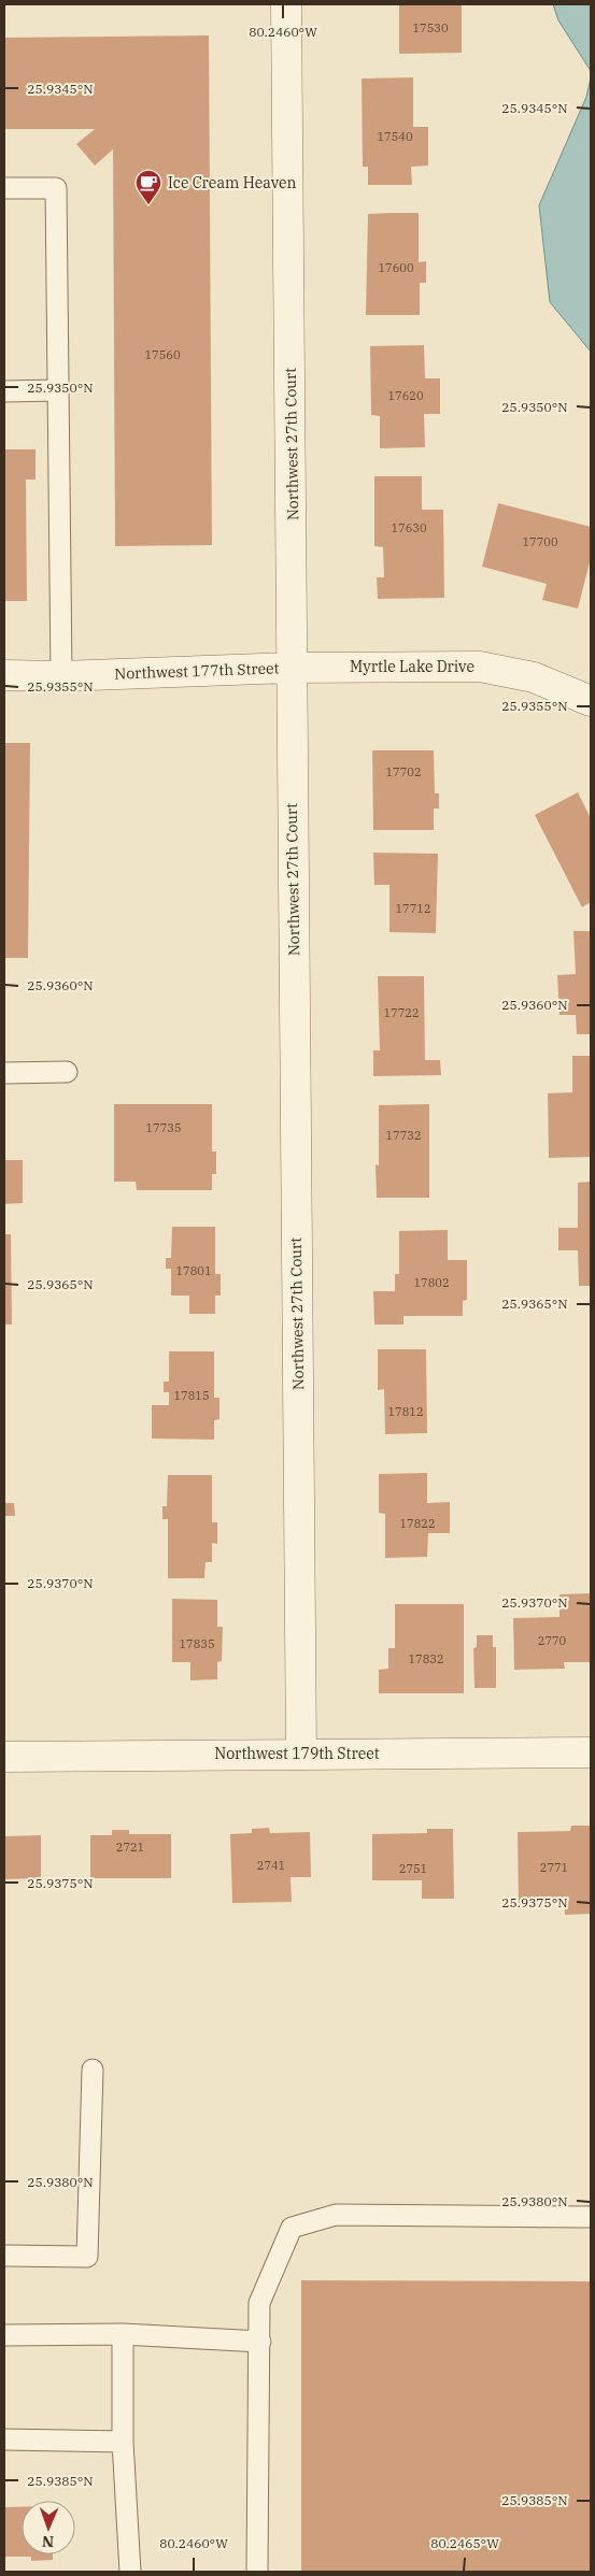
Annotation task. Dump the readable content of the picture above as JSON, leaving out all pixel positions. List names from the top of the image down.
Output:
{
  "streets": {
    "street": [
      "Northwest 27th Court",
      "Myrtle Lake Drive",
      "Northwest 177th Street",
      "Northwest 179th Street"
    ]
  },
  "crossings": [
    ["Northwest 27th Court", "Myrtle Lake Drive"],
    ["Northwest 27th Court", "Northwest 177th Street"],
    ["Northwest 27th Court", "Northwest 179th Street"],
    ["Myrtle Lake Drive", "Northwest 177th Street"]
  ],
  "places": {
    "cafe": ["Ice Cream Heaven"]
  },
  "house_numbers": [
    "17530",
    "17540",
    "17600",
    "17560",
    "17620",
    "17630",
    "17700",
    "17702",
    "17712",
    "17722",
    "17735",
    "17732",
    "17801",
    "17802",
    "17815",
    "17812",
    "17822",
    "2770",
    "17835",
    "17832",
    "2721",
    "2741",
    "2771",
    "2751"
  ],
  "north": "bottom",
  "coordinates": [
    "80.2460°W",
    "25.9345°N",
    "25.9350°N",
    "25.9355°N",
    "25.9360°N",
    "25.9365°N",
    "25.9370°N",
    "25.9375°N",
    "25.9380°N",
    "25.9385°N",
    "80.2465°W"
  ]
}
